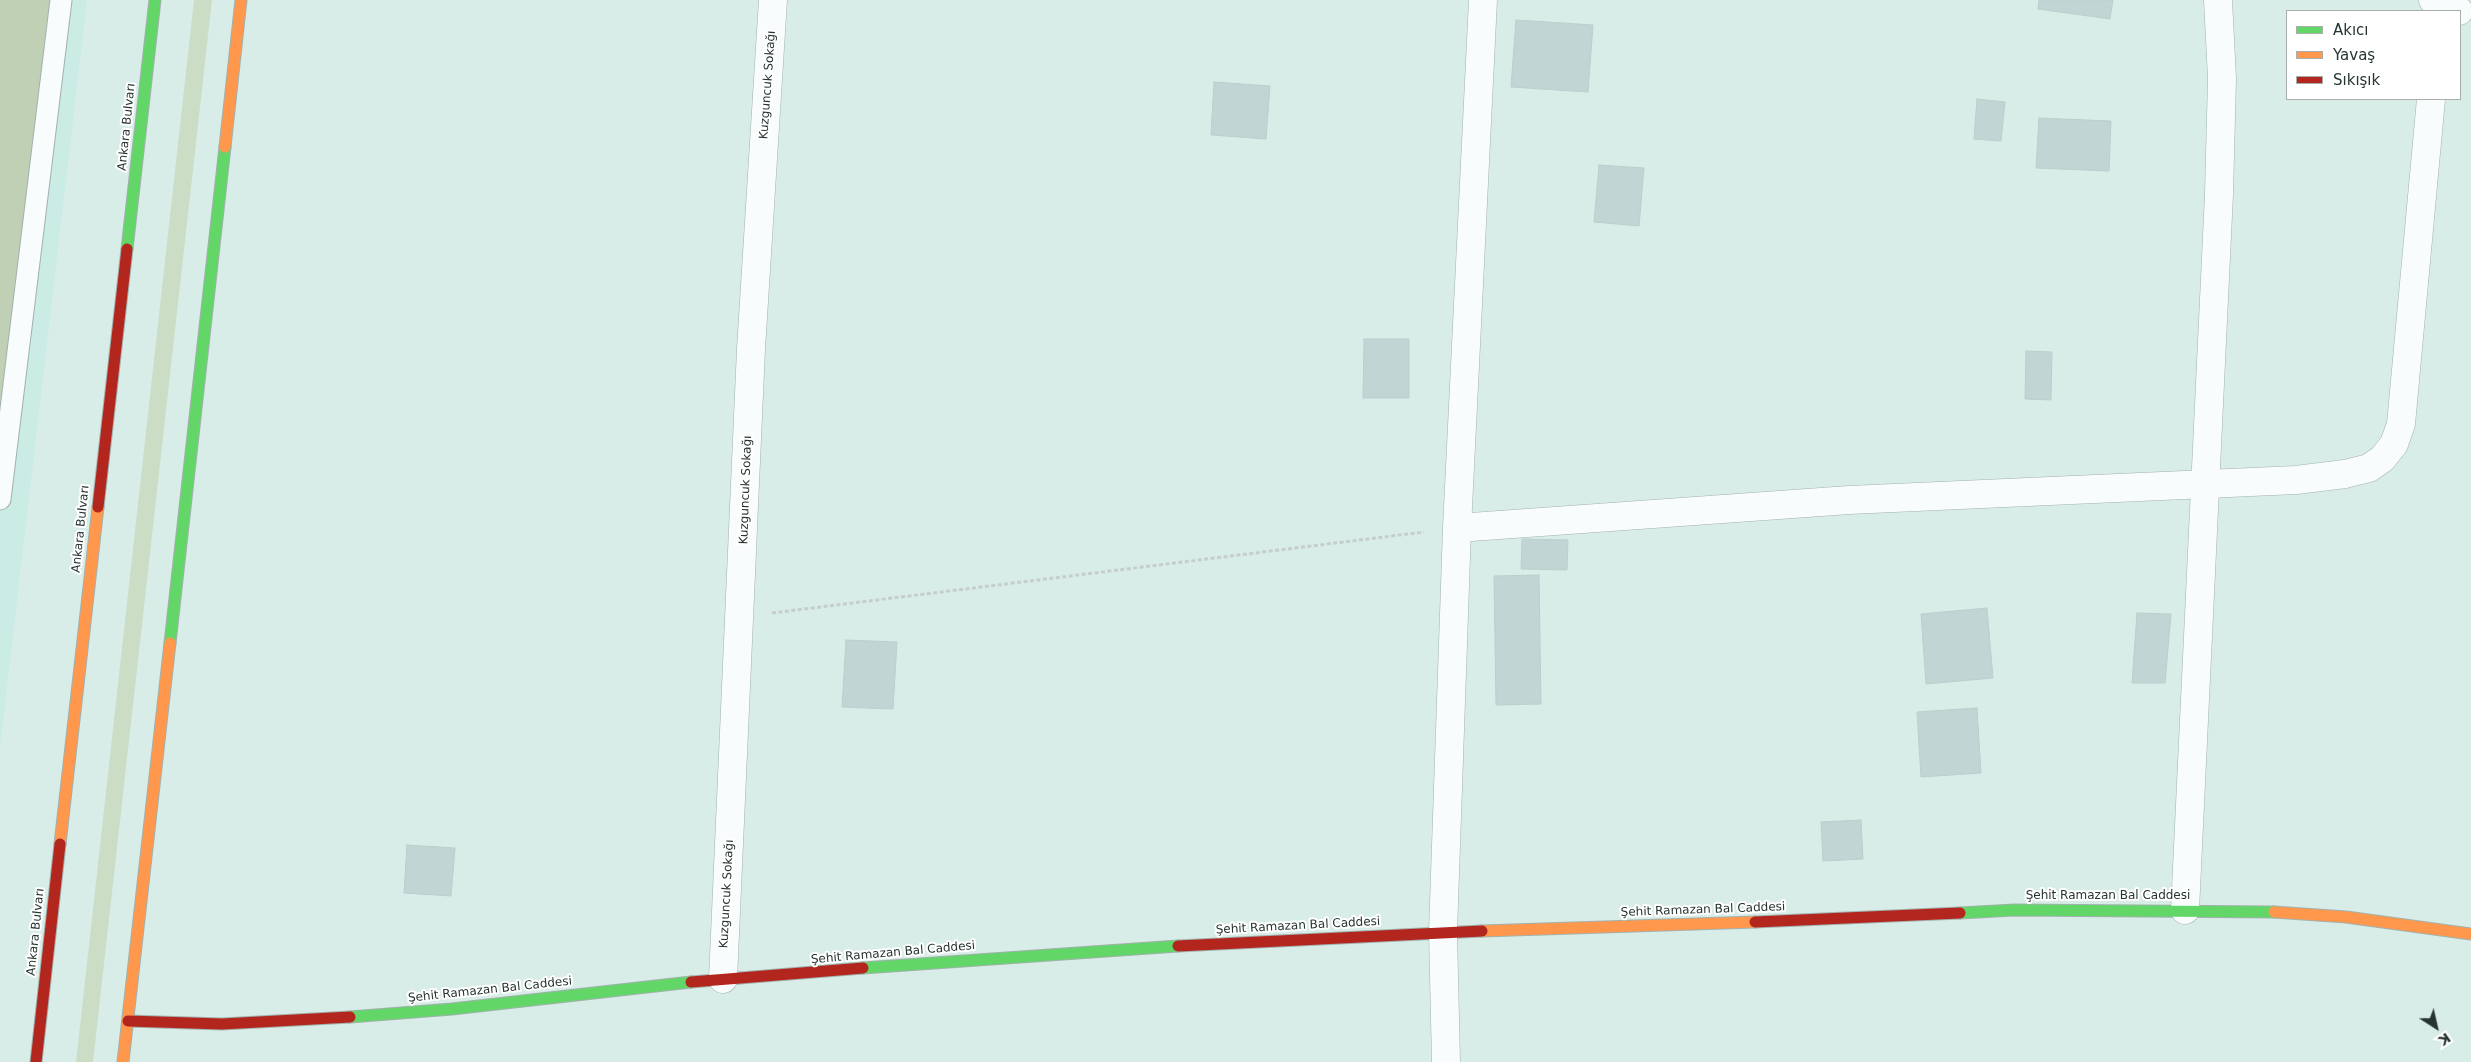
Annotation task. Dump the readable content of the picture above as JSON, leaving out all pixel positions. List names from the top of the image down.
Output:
{
  "streets": {
    "street": ["Kuzguncuk Sokağı", "Ankara Bulvarı", "Şehit Ramazan Bal Caddesi"]
  },
  "crossings": [
    ["Kuzguncuk Sokağı", "Şehit Ramazan Bal Caddesi"]
  ],
  "legend": ["Akıcı", "Yavaş", "Sıkışık"],
  "north": "bottom right"
}
